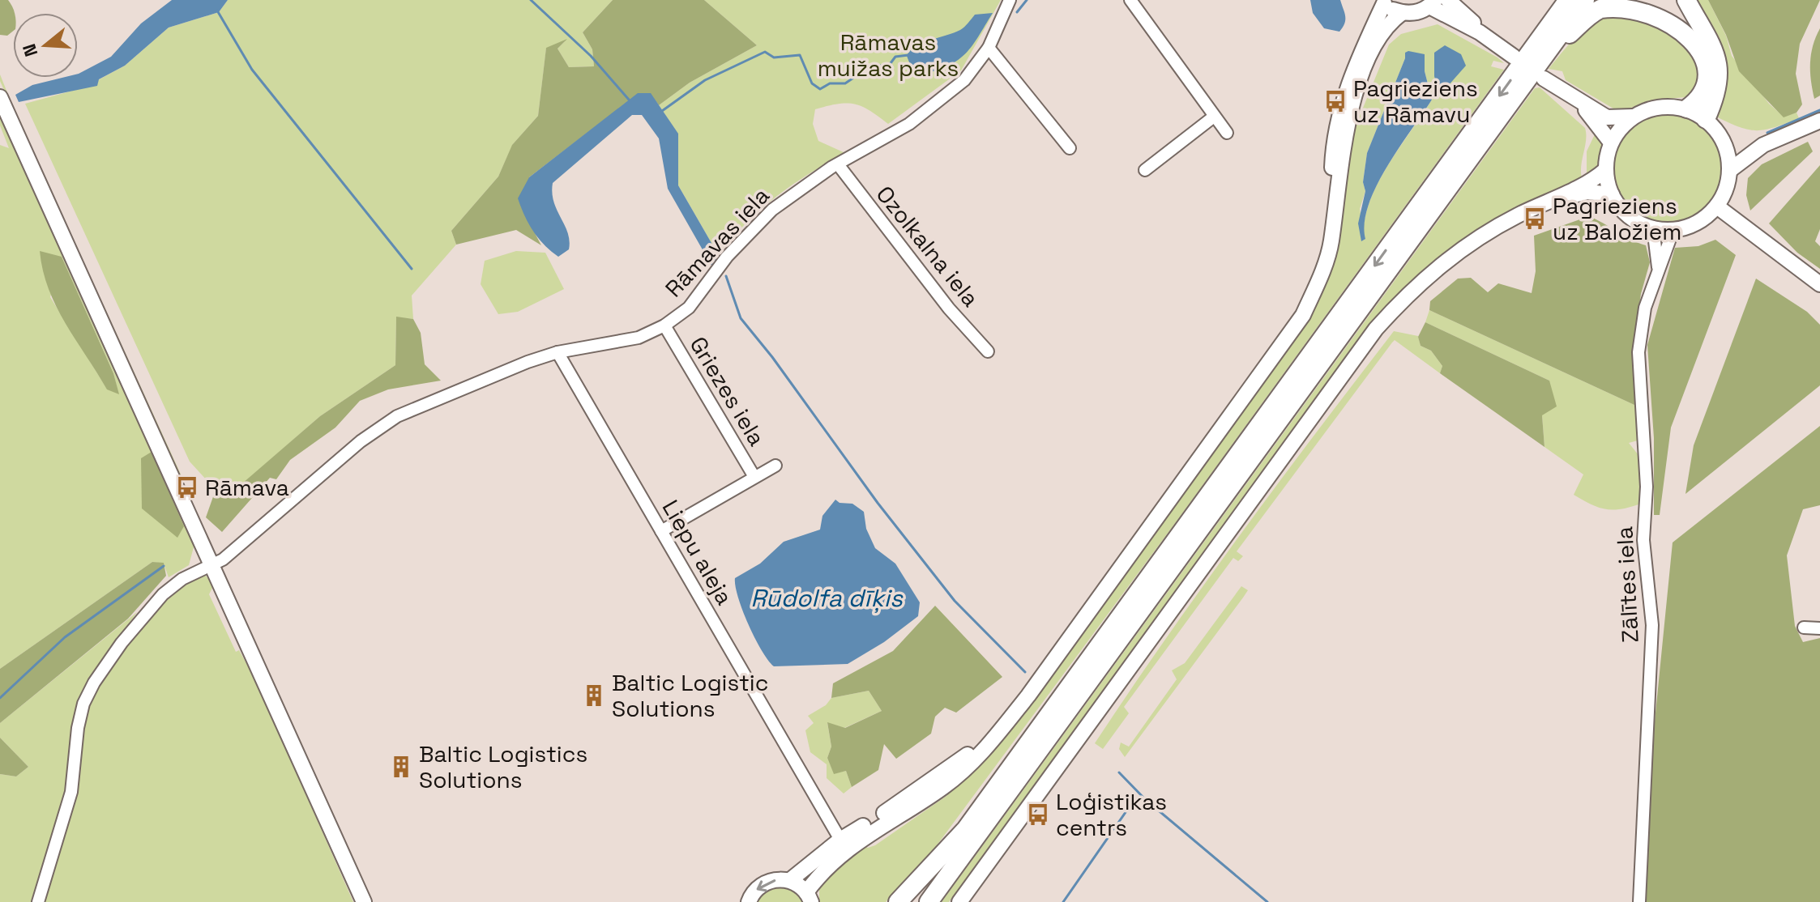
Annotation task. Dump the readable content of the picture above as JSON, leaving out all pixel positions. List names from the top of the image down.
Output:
{
  "streets": {
    "street": [
      "Rāmavas iela",
      "Ozolkalna iela",
      "Griezes iela",
      "Liepu aleja",
      "Zālītes iela"
    ]
  },
  "crossings": [
    ["Rāmavas iela", "Ozolkalna iela"],
    ["Rāmavas iela", "Griezes iela"],
    ["Rāmavas iela", "Liepu aleja"],
    ["Griezes iela", "Liepu aleja"]
  ],
  "water": ["Rūdolfa dīķis"],
  "parks": ["Rāmavas muižas parks"],
  "places": {
    "bus stop": [
      "Pagrieziens uz Rāmavu",
      "Pagrieziens uz Baložiem",
      "Rāmava",
      "Loģistikas centrs"
    ],
    "building": ["Baltic Logistic Solutions", "Baltic Logistics Solutions"]
  },
  "north": "left"
}
